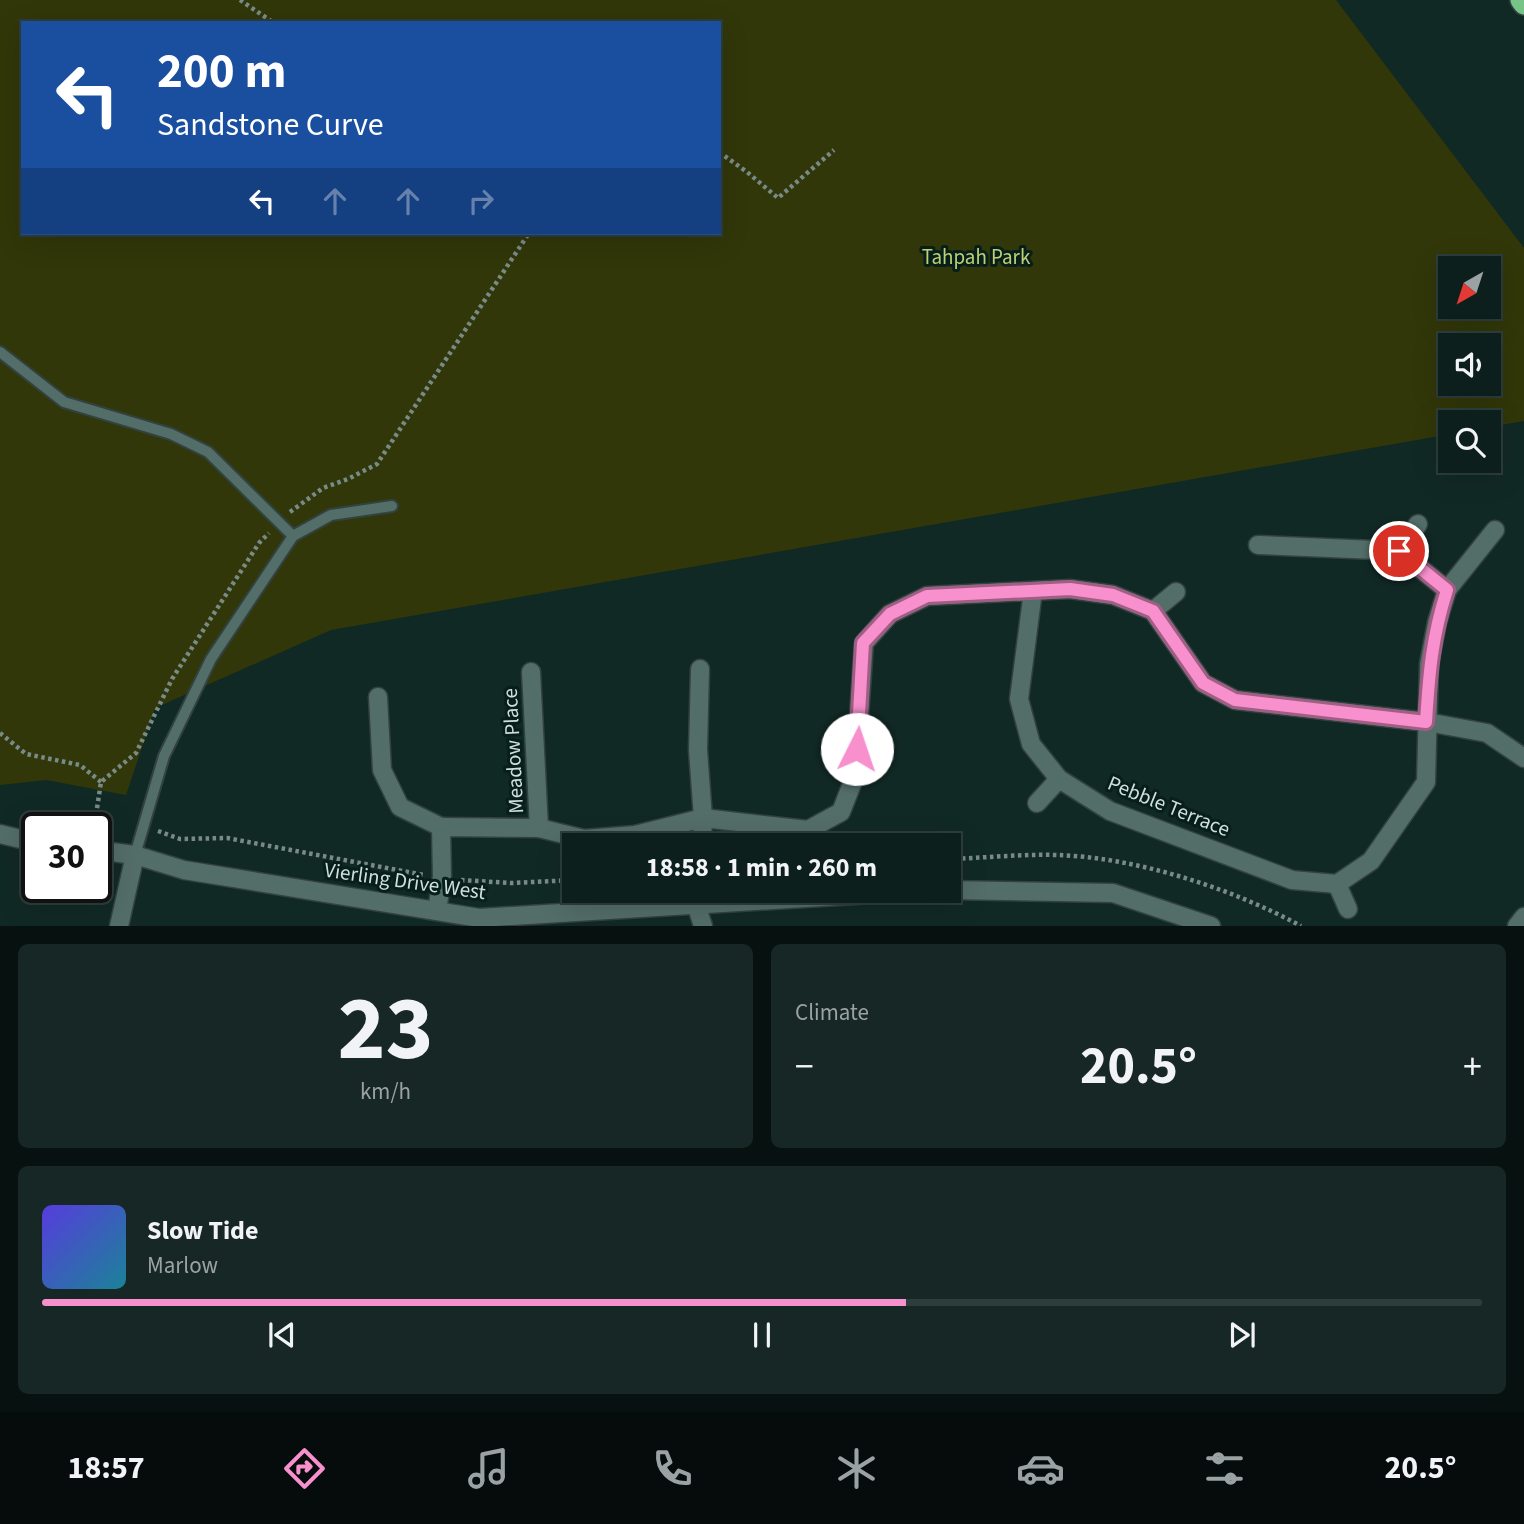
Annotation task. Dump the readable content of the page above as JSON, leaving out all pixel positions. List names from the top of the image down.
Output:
{
  "streets": {
    "street": ["Meadow Place", "Pebble Terrace", "Vierling Drive West"]
  },
  "parks": ["Tahpah Park"],
  "north": "bottom left",
  "page": {
    "turn": ["200 m", "Sandstone Curve"],
    "limit": "30",
    "trip": "18:58 · 1 min · 260 m",
    "tile": [
      ["23", "km/h"],
      "Climate"
    ],
    "heat": ["−", "20.5°", "+"],
    "song": ["Slow Tide", "Marlow"],
    "tabs": ["18:57", "20.5°"]
  }
}
